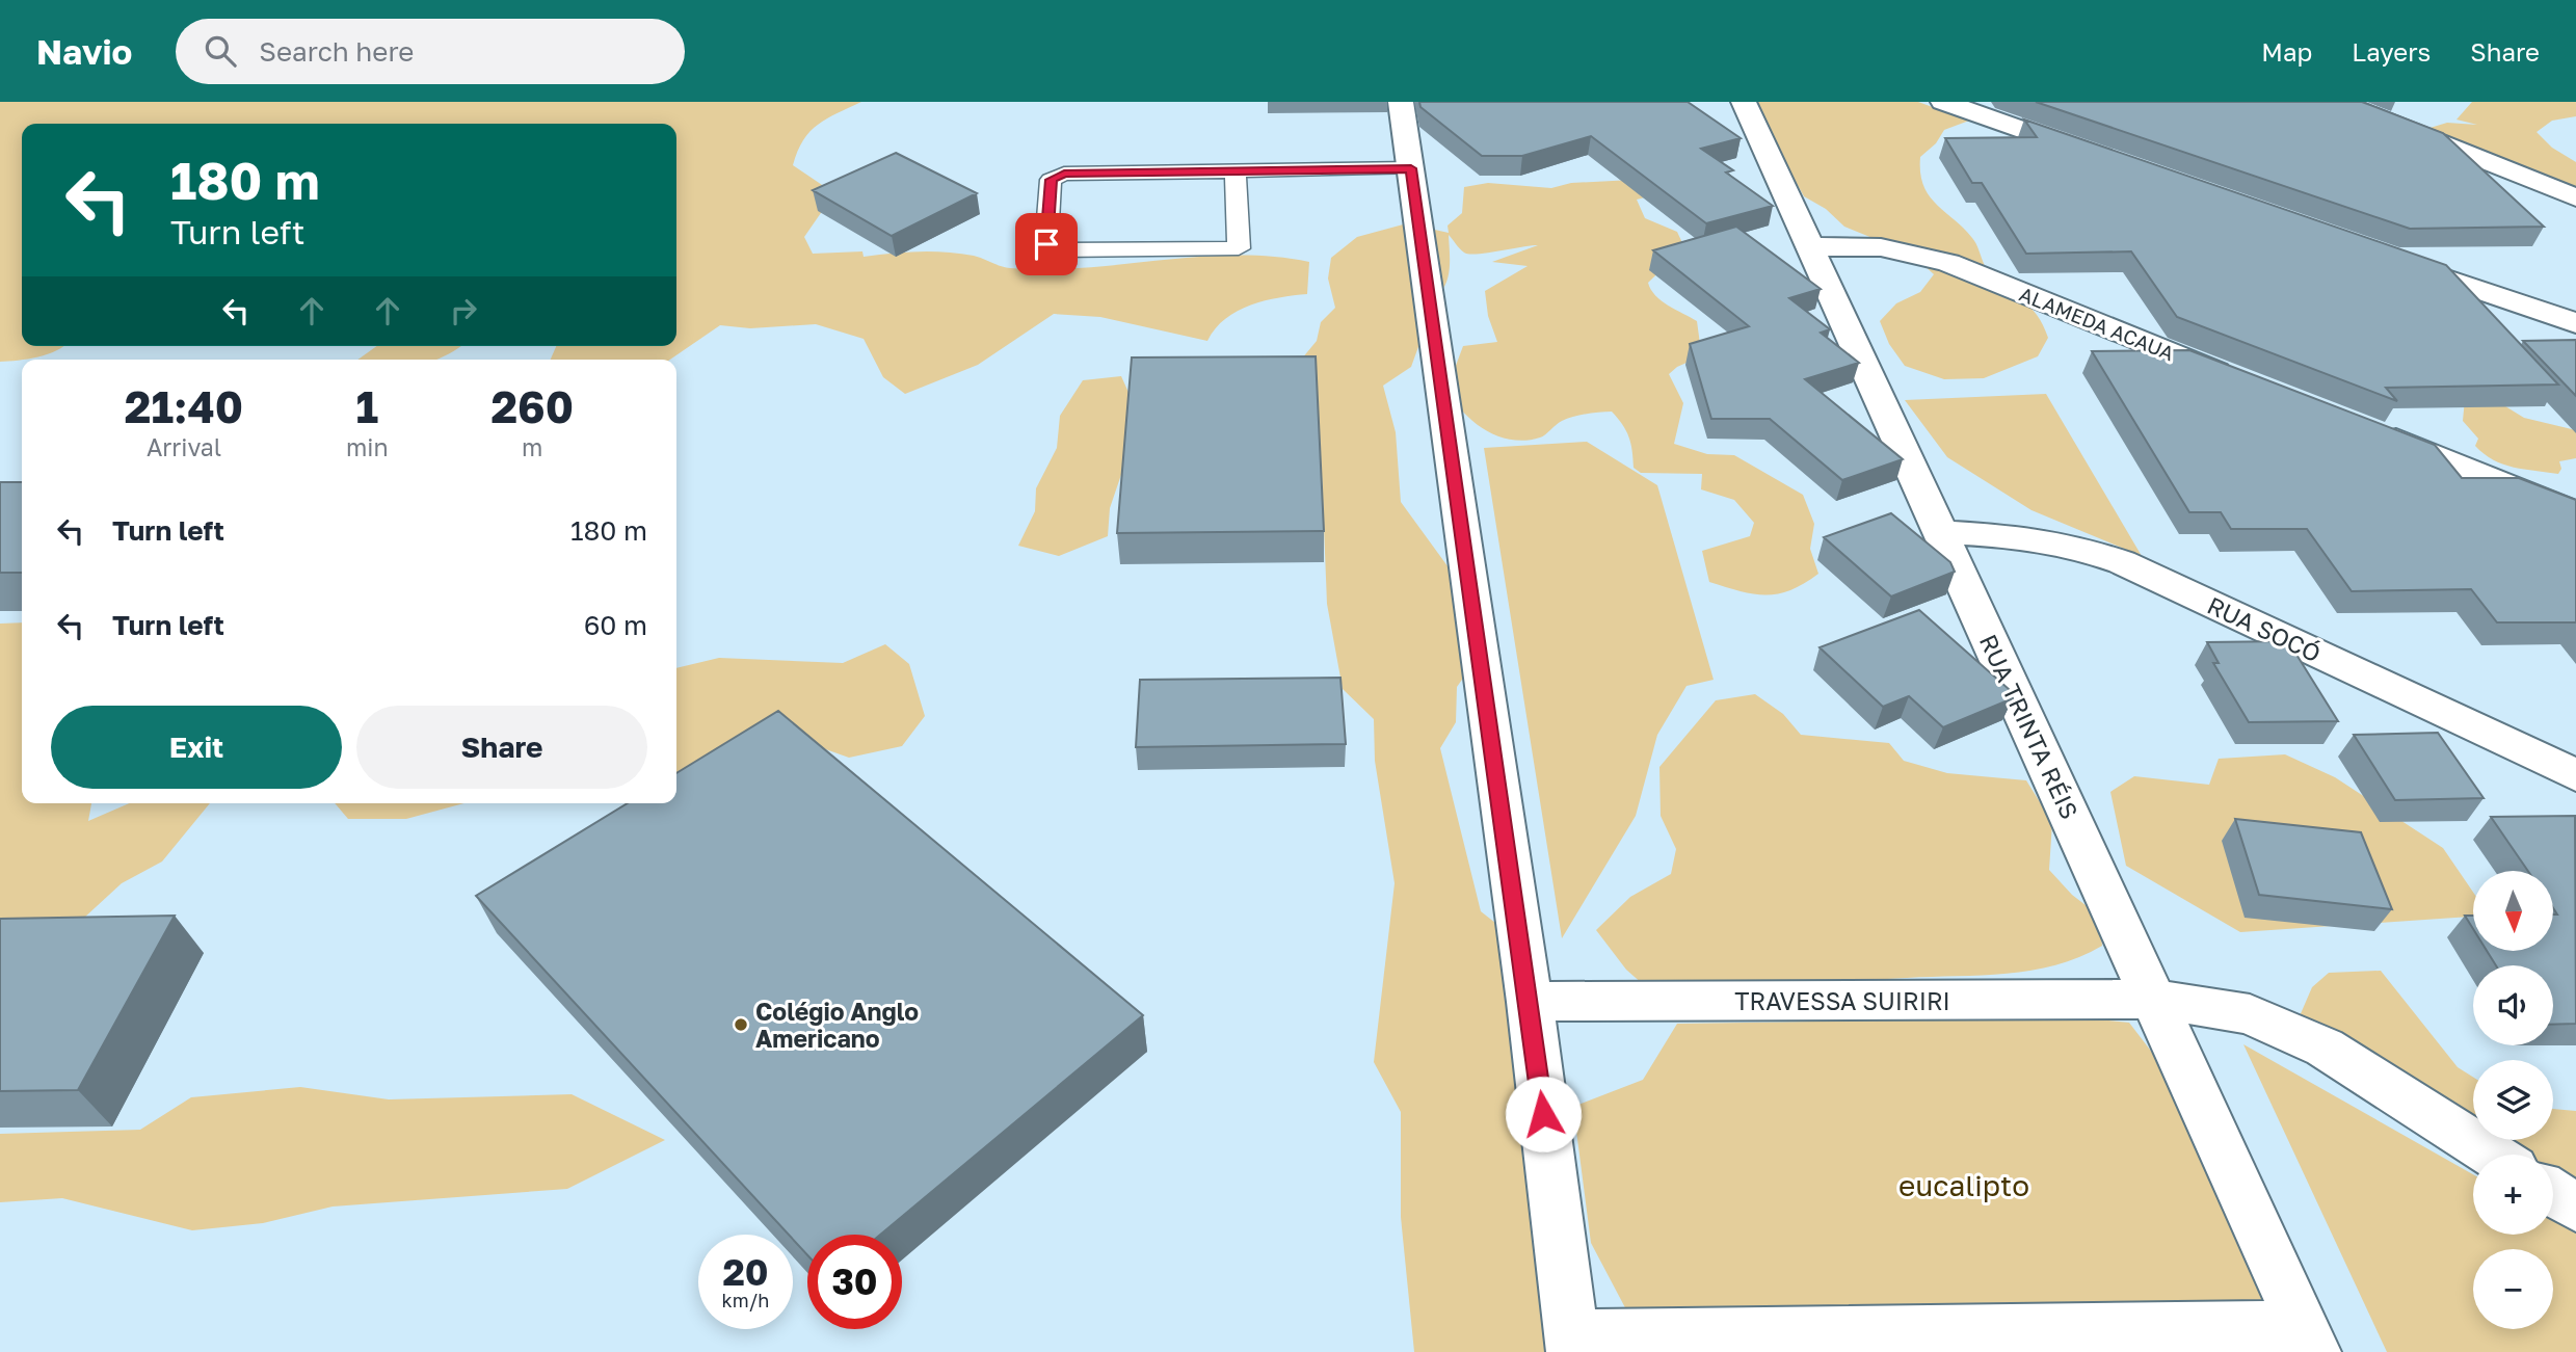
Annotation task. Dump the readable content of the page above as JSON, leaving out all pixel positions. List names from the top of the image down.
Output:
{
  "streets": {
    "street": [
      "ALAMEDA ACAUA",
      "RUA SOCÓ",
      "RUA TRINTA RÉIS",
      "TRAVESSA SUIRIRI"
    ]
  },
  "crossings": [
    ["ALAMEDA ACAUA", "RUA TRINTA RÉIS"],
    ["RUA SOCÓ", "RUA TRINTA RÉIS"],
    ["RUA TRINTA RÉIS", "TRAVESSA SUIRIRI"]
  ],
  "parks": ["eucalipto"],
  "places": ["Colégio Anglo Americano"],
  "north": "bottom",
  "page": {
    "header": "Navio",
    "search": "Search here",
    "nav": ["Map", "Layers", "Share"],
    "turn": ["180 m", "Turn left"],
    "eta": [
      "21:40",
      "Arrival",
      "1",
      "min",
      "260",
      "m"
    ],
    "list": [
      {
        "name": "Turn left",
        "value": "180 m"
      },
      {
        "name": "Turn left",
        "value": "60 m"
      }
    ],
    "buttons": ["Exit", "Share"],
    "map_buttons": ["+", "−"],
    "speed": "20 km/h",
    "limit": "30"
  }
}
